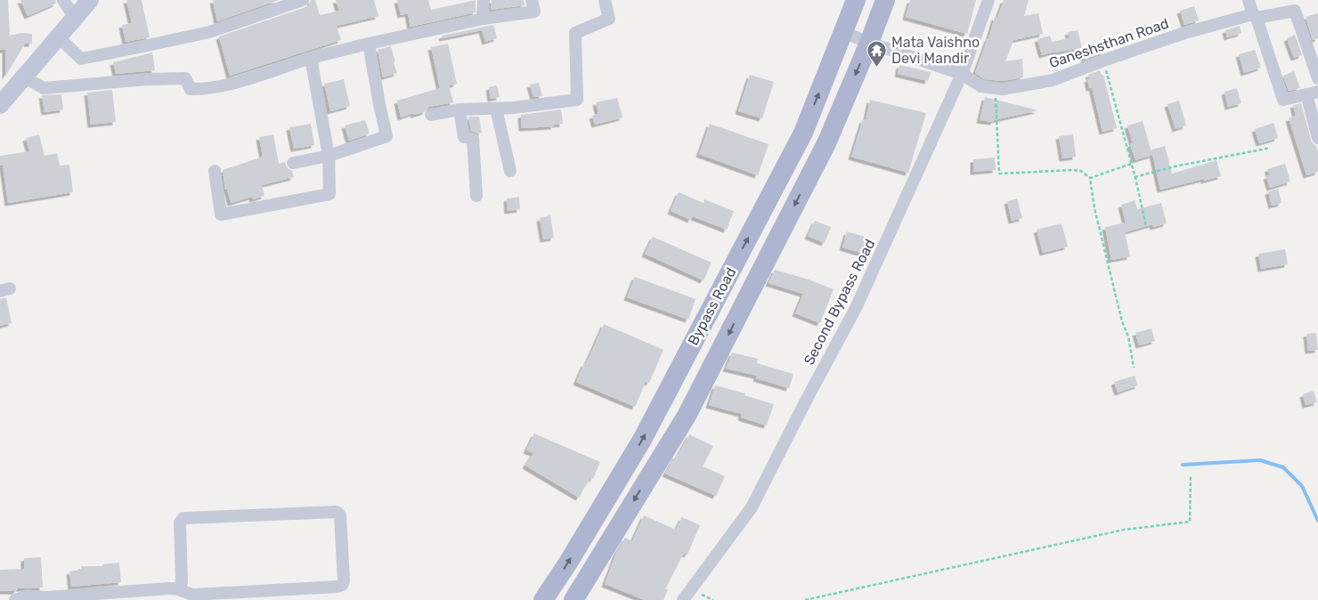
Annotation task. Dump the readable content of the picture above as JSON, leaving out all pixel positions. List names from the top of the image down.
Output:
{
  "streets": {
    "main road": ["Bypass Road"],
    "street": ["Ganeshsthan Road", "Second Bypass Road"]
  },
  "crossings": [
    ["Ganeshsthan Road", "Second Bypass Road"],
    ["Ganeshsthan Road", "Bypass Road"]
  ],
  "places": {
    "temple": ["Mata Vaishno Devi Mandir"]
  }
}
